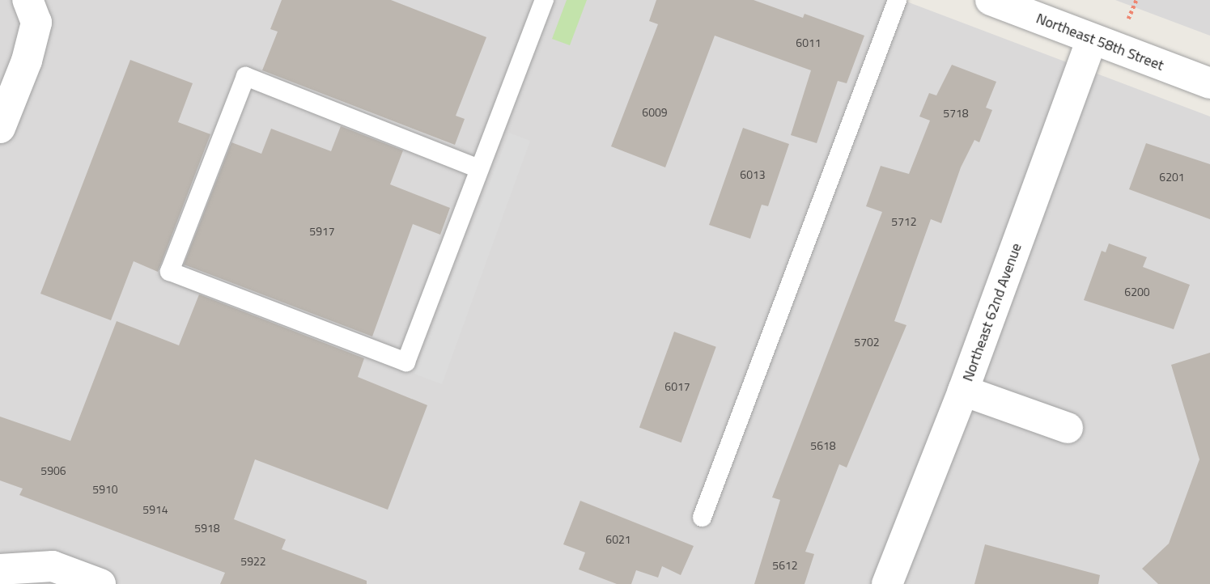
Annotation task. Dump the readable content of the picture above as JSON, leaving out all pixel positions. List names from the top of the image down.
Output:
{
  "streets": {
    "street": ["Northeast 58th Street", "Northeast 62nd Avenue"]
  },
  "crossings": [
    ["Northeast 58th Street", "Northeast 62nd Avenue"]
  ],
  "house_numbers": [
    "6011",
    "6009",
    "5718",
    "6013",
    "6201",
    "5712",
    "5917",
    "6200",
    "5702",
    "6017",
    "5618",
    "5906",
    "5910",
    "5914",
    "5918",
    "6021",
    "5922",
    "5612"
  ]
}
